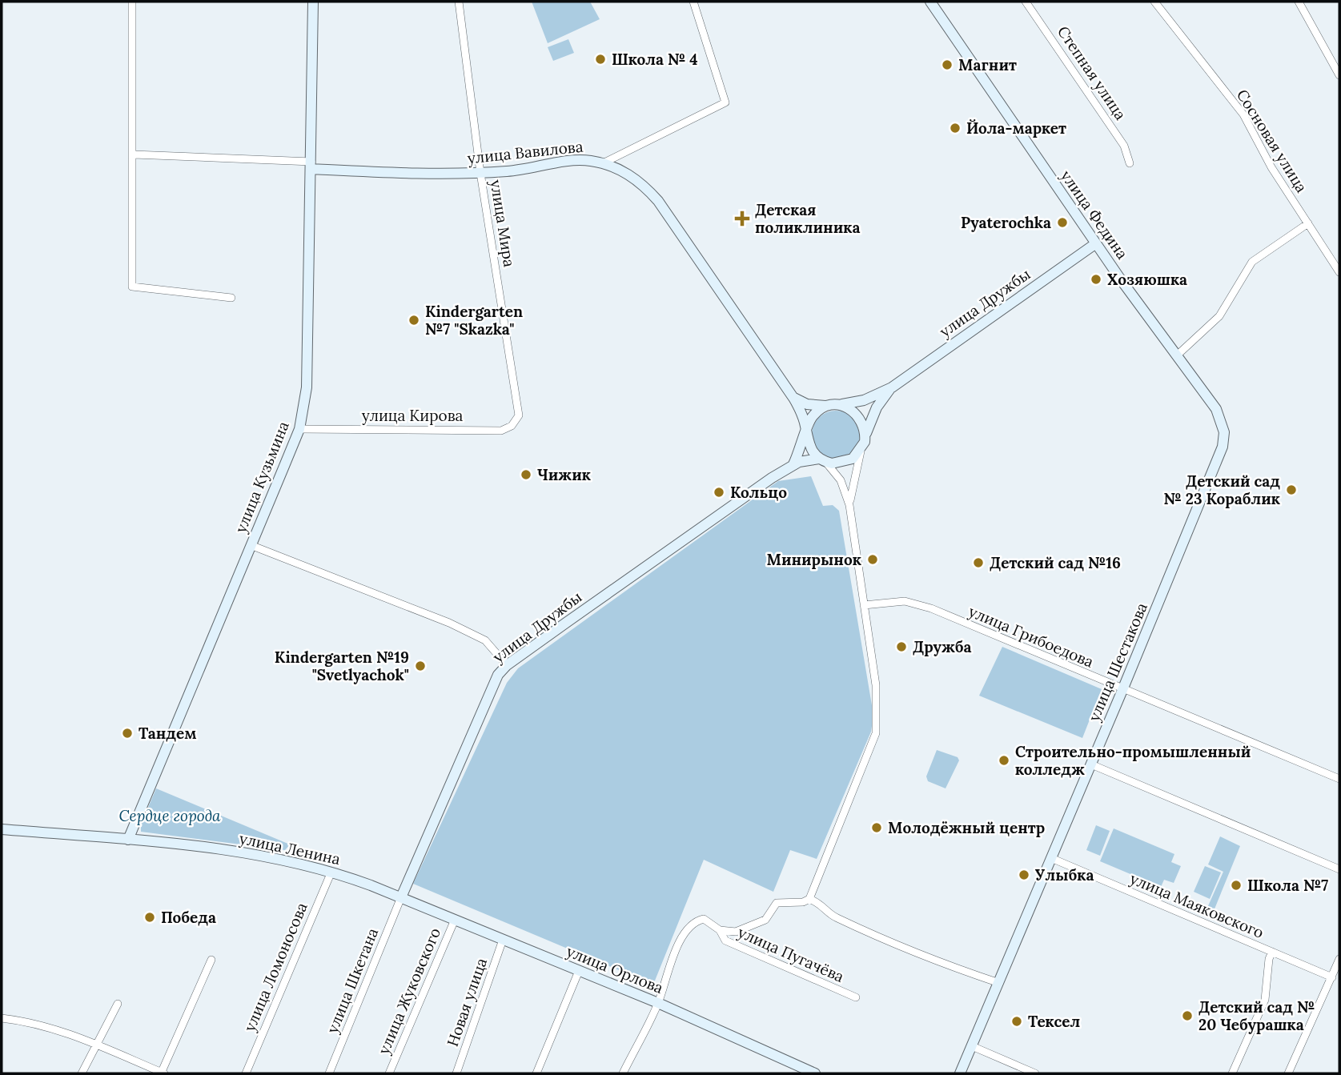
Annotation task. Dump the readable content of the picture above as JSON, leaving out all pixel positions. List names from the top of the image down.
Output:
{
  "streets": {
    "street": [
      "Степная улица",
      "Сосновая улица",
      "улица Вавилова",
      "улица Федина",
      "улица Мира",
      "улица Дружбы",
      "улица Кирова",
      "улица Кузьмина",
      "улица Грибоедова",
      "улица Шестакова",
      "улица Ленина",
      "улица Маяковского",
      "улица Пугачёва",
      "улица Ломоносова",
      "улица Орлова",
      "улица Шкетана",
      "улица Жуковского",
      "Новая улица"
    ]
  },
  "crossings": [
    ["улица Вавилова", "улица Мира"],
    ["улица Вавилова", "улица Кузьмина"],
    ["улица Федина", "улица Дружбы"],
    ["улица Федина", "улица Шестакова"],
    ["улица Мира", "улица Кирова"],
    ["улица Дружбы", "улица Ленина"],
    ["улица Дружбы", "улица Орлова"],
    ["улица Дружбы", "улица Шкетана"],
    ["улица Кирова", "улица Кузьмина"],
    ["улица Кузьмина", "улица Ленина"],
    ["улица Грибоедова", "улица Шестакова"],
    ["улица Шестакова", "улица Маяковского"],
    ["улица Ленина", "улица Ломоносова"],
    ["улица Ленина", "улица Орлова"],
    ["улица Ленина", "улица Шкетана"],
    ["улица Пугачёва", "улица Орлова"],
    ["улица Орлова", "улица Шкетана"],
    ["улица Орлова", "улица Жуковского"],
    ["улица Орлова", "Новая улица"]
  ],
  "parks": ["Сердце города"],
  "places": {
    "other": [
      "Школа № 4",
      "Магнит",
      "Йола-маркет",
      "Pyaterochka",
      "Хозяюшка",
      "Kindergarten №7 \"Skazka\"",
      "Чижик",
      "Детский сад № 23 Кораблик",
      "Кольцо",
      "Минирынок",
      "Детский сад №16",
      "Дружба",
      "Kindergarten №19 \"Svetlyachok\"",
      "Тандем",
      "Строительно-промышленный колледж",
      "Молодёжный центр",
      "Улыбка",
      "Школа №7",
      "Победа",
      "Детский сад № 20 Чебурашка",
      "Тексел"
    ],
    "health": ["Детская поликлиника"]
  }
}
